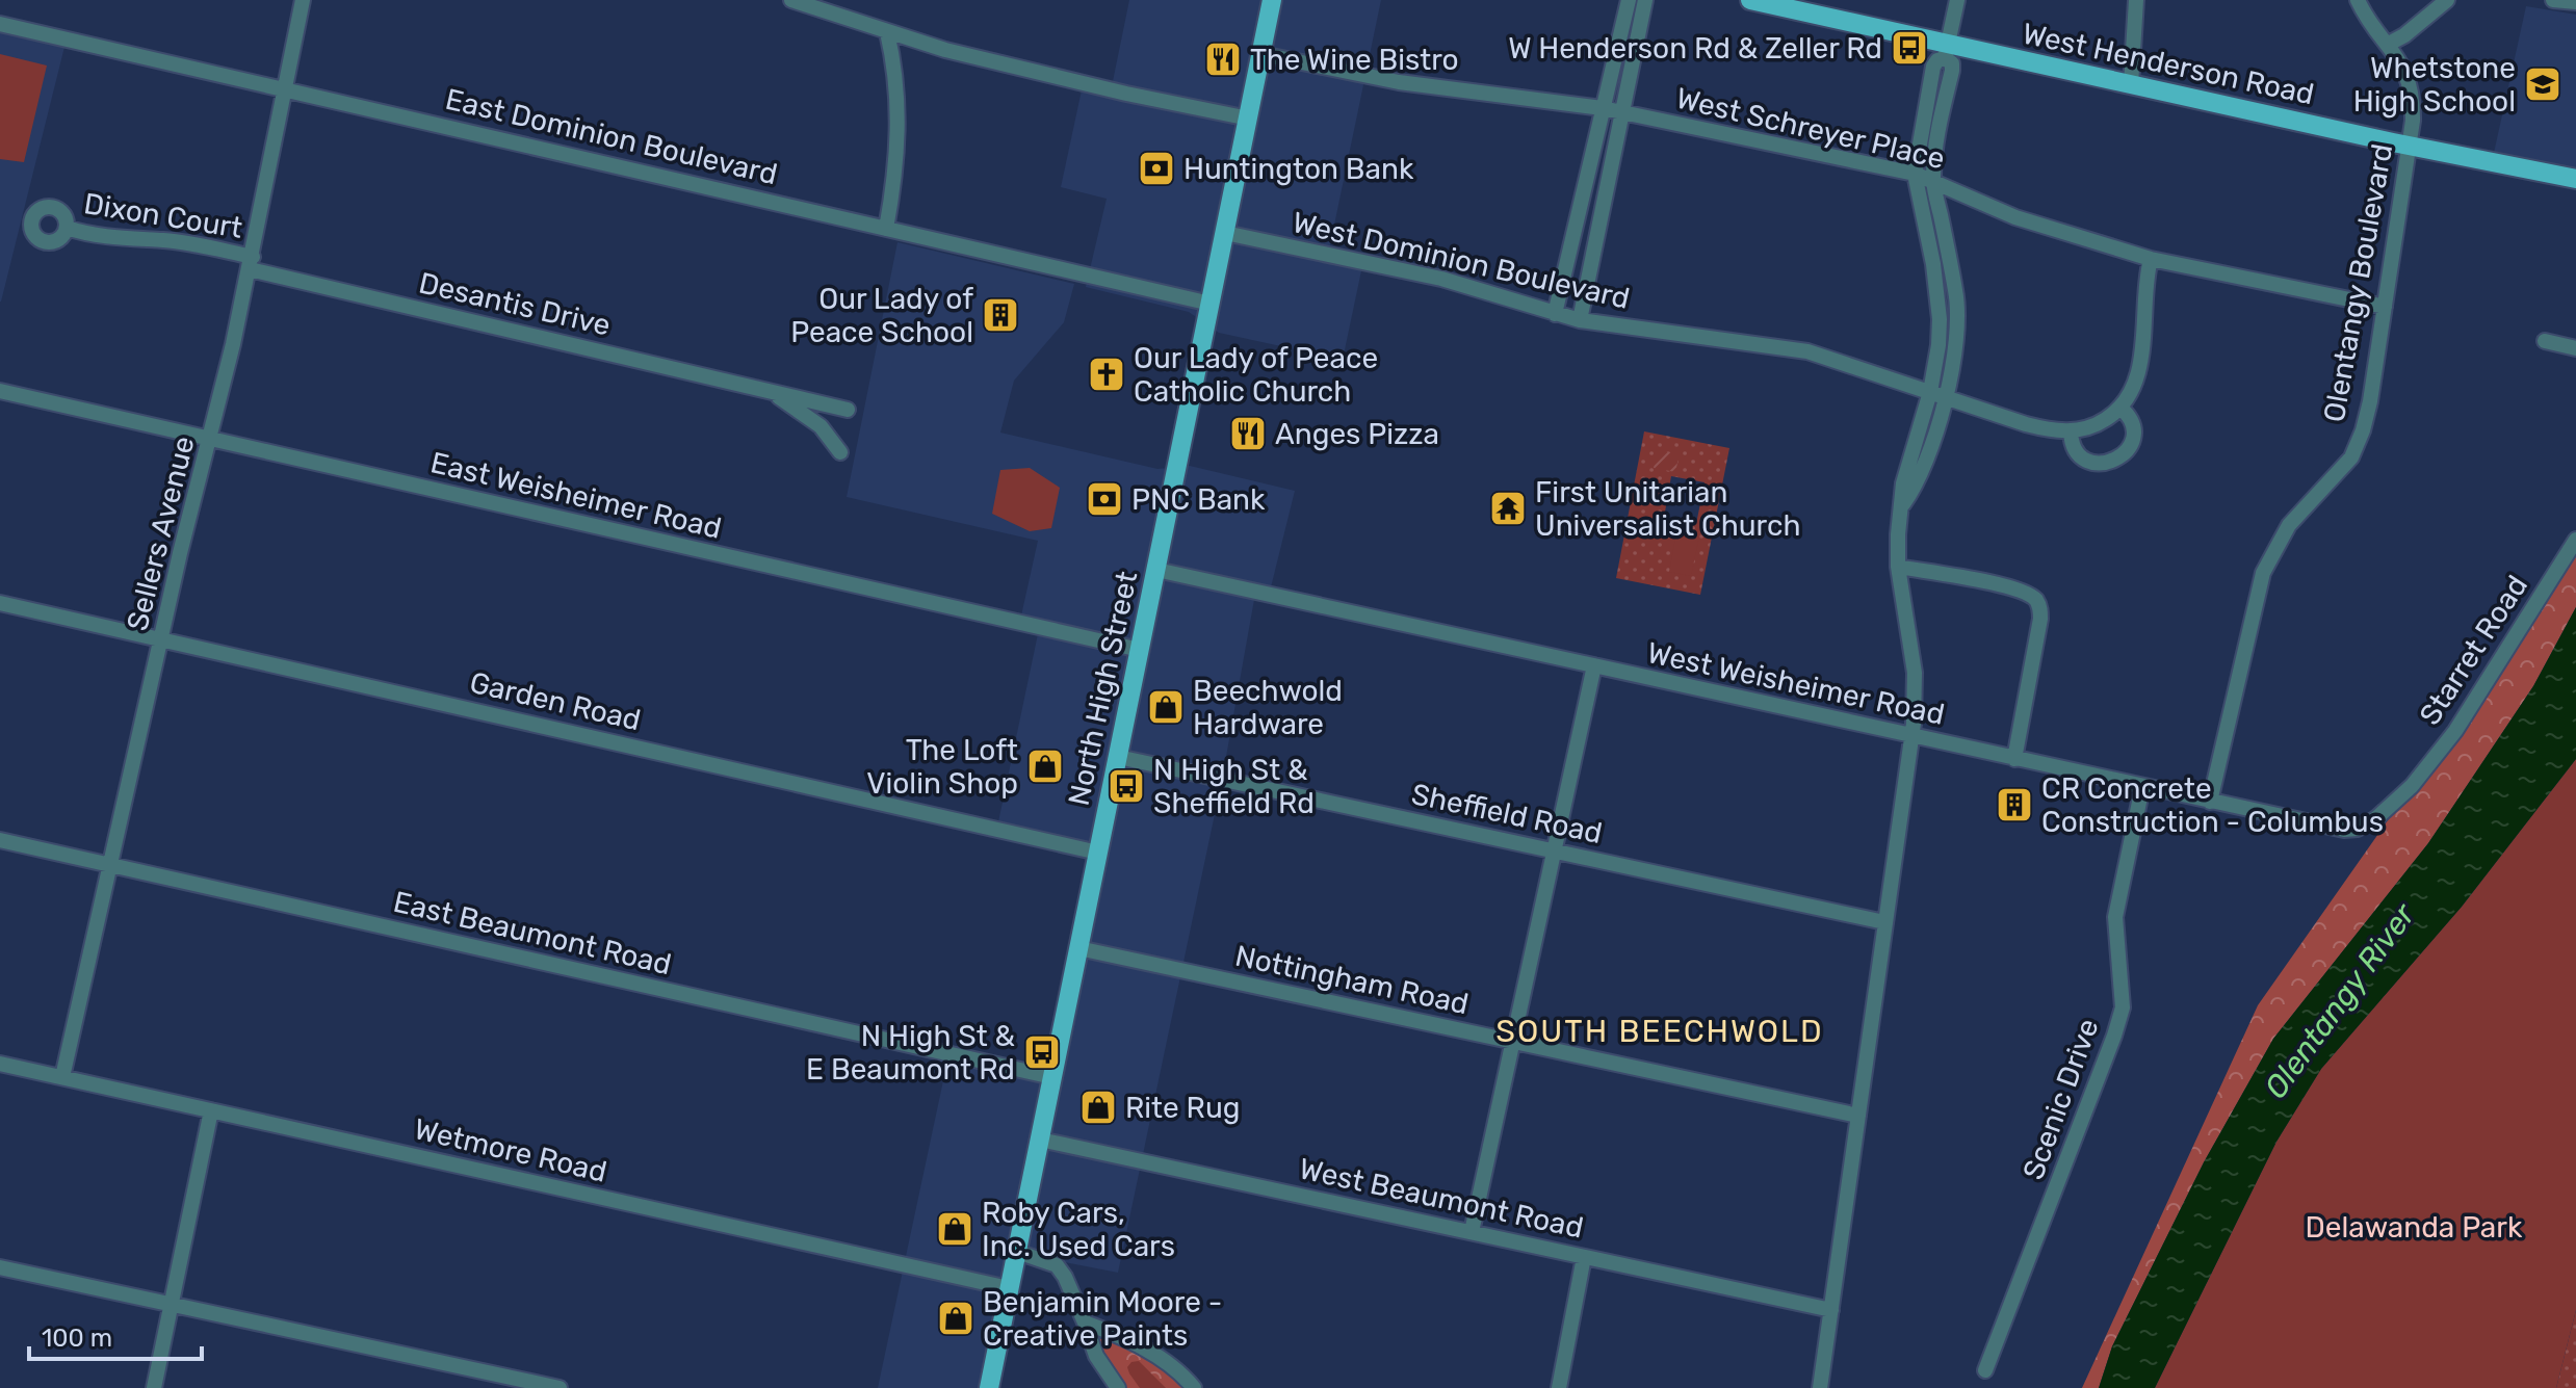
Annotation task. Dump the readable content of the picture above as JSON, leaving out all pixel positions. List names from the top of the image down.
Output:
{
  "streets": {
    "main road": ["West Henderson Road", "North High Street"],
    "street": [
      "West Schreyer Place",
      "East Dominion Boulevard",
      "Dixon Court",
      "West Dominion Boulevard",
      "Olentangy Boulevard",
      "Desantis Drive",
      "East Weisheimer Road",
      "Sellers Avenue",
      "Starret Road",
      "West Weisheimer Road",
      "Garden Road",
      "Sheffield Road",
      "East Beaumont Road",
      "Nottingham Road",
      "Scenic Drive",
      "Wetmore Road",
      "West Beaumont Road"
    ]
  },
  "crossings": [
    ["West Henderson Road", "Olentangy Boulevard"],
    ["West Schreyer Place", "Olentangy Boulevard"],
    ["West Schreyer Place", "North High Street"],
    ["East Dominion Boulevard", "Sellers Avenue"],
    ["East Dominion Boulevard", "North High Street"],
    ["Dixon Court", "Desantis Drive"],
    ["Dixon Court", "Sellers Avenue"],
    ["West Dominion Boulevard", "North High Street"],
    ["Olentangy Boulevard", "West Weisheimer Road"],
    ["Desantis Drive", "Sellers Avenue"],
    ["East Weisheimer Road", "Sellers Avenue"],
    ["East Weisheimer Road", "North High Street"],
    ["Sellers Avenue", "Garden Road"],
    ["Sellers Avenue", "East Beaumont Road"],
    ["Sellers Avenue", "Wetmore Road"],
    ["Starret Road", "West Weisheimer Road"],
    ["West Weisheimer Road", "North High Street"],
    ["West Weisheimer Road", "Scenic Drive"],
    ["North High Street", "Garden Road"],
    ["North High Street", "Sheffield Road"],
    ["North High Street", "East Beaumont Road"],
    ["North High Street", "Nottingham Road"],
    ["North High Street", "Wetmore Road"],
    ["North High Street", "West Beaumont Road"]
  ],
  "districts": ["SOUTH BEECHWOLD"],
  "water": ["Olentangy River"],
  "parks": ["Delawanda Park"],
  "places": {
    "bus stop": ["W Henderson Rd & Zeller Rd", "N High St & Sheffield Rd", "N High St & E Beaumont Rd"],
    "restaurant": ["The Wine Bistro", "Anges Pizza"],
    "school or university": ["Whetstone High School"],
    "bank": ["Huntington Bank", "PNC Bank"],
    "building": ["Our Lady of Peace School", "CR Concrete Construction - Columbus"],
    "church": ["Our Lady of Peace Catholic Church"],
    "temple": ["First Unitarian Universalist Church"],
    "shop": [
      "Beechwold Hardware",
      "The Loft Violin Shop",
      "Rite Rug",
      "Roby Cars, Inc. Used Cars",
      "Benjamin Moore - Creative Paints"
    ]
  },
  "scale_bar": "100 m"
}
